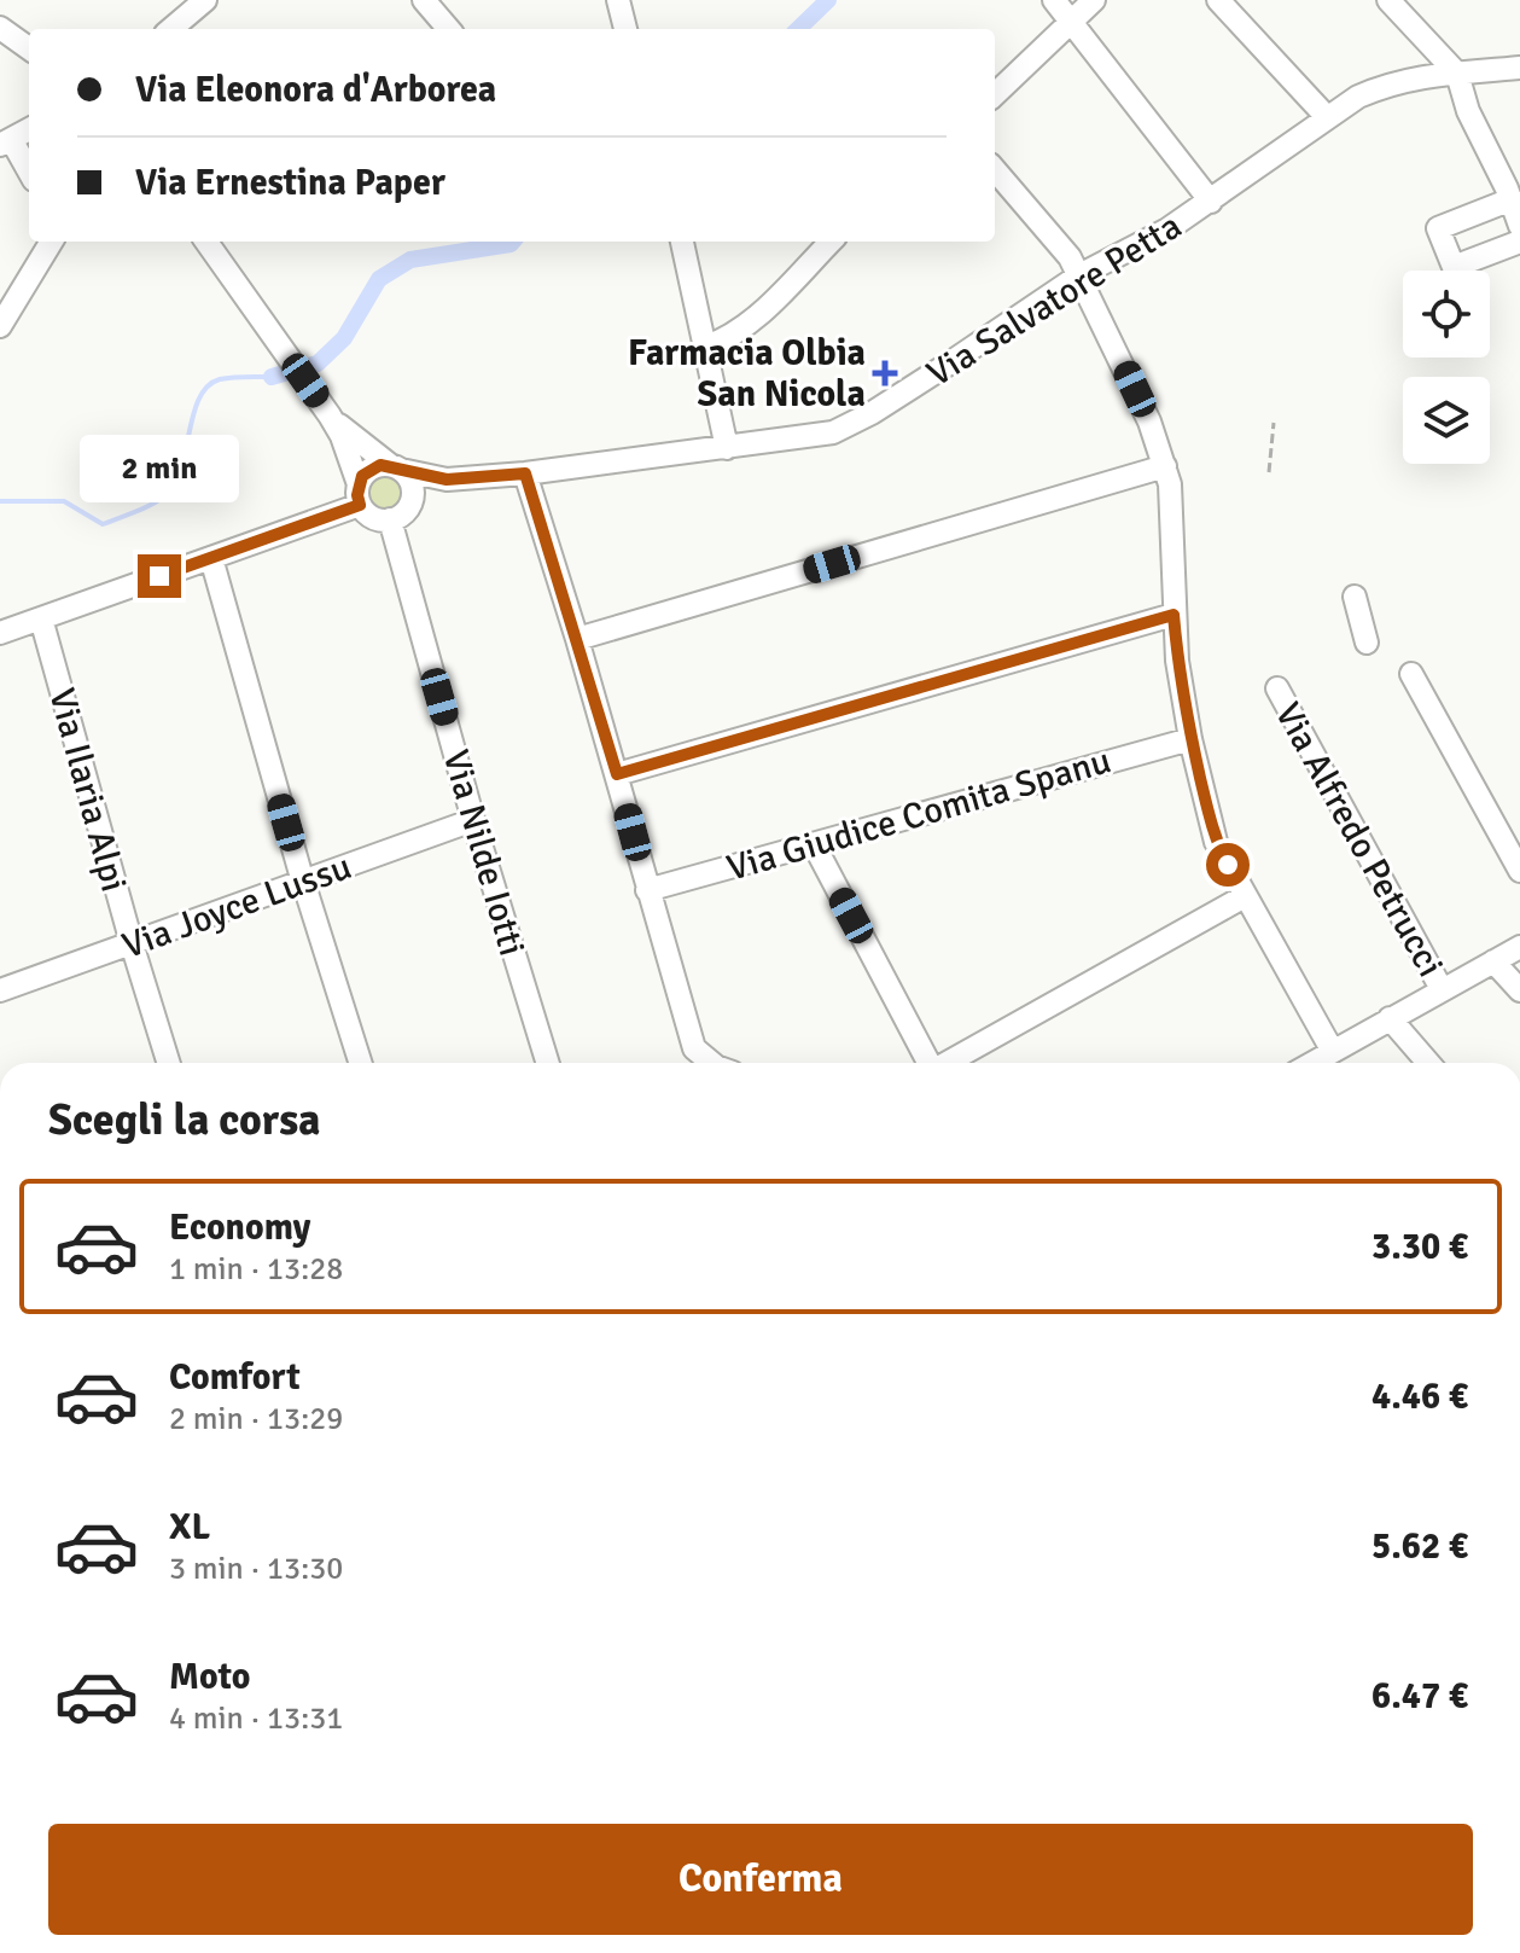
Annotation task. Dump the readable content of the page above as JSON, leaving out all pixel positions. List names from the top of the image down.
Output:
{
  "streets": {
    "street": [
      "Via Salvatore Petta",
      "Via Ilaria Alpi",
      "Via Giudice Comita Spanu",
      "Via Alfredo Petrucci",
      "Via Nilde Iotti",
      "Via Joyce Lussu"
    ]
  },
  "crossings": [
    ["Via Salvatore Petta", "Via Nilde Iotti"],
    ["Via Ilaria Alpi", "Via Joyce Lussu"],
    ["Via Nilde Iotti", "Via Joyce Lussu"]
  ],
  "places": {
    "health": ["Farmacia Olbia San Nicola"]
  },
  "page": {
    "banner": ["Via Eleonora d'Arborea", "Via Ernestina Paper"],
    "bubble": "2 min",
    "heading": "Scegli la corsa",
    "list": [
      {
        "name": "Economy",
        "note": "1 min · 13:28",
        "value": "3.30 €"
      },
      {
        "name": "Comfort",
        "note": "2 min · 13:29",
        "value": "4.46 €"
      },
      {
        "name": "XL",
        "note": "3 min · 13:30",
        "value": "5.62 €"
      },
      {
        "name": "Moto",
        "note": "4 min · 13:31",
        "value": "6.47 €"
      }
    ],
    "buttons": "Conferma"
  }
}
